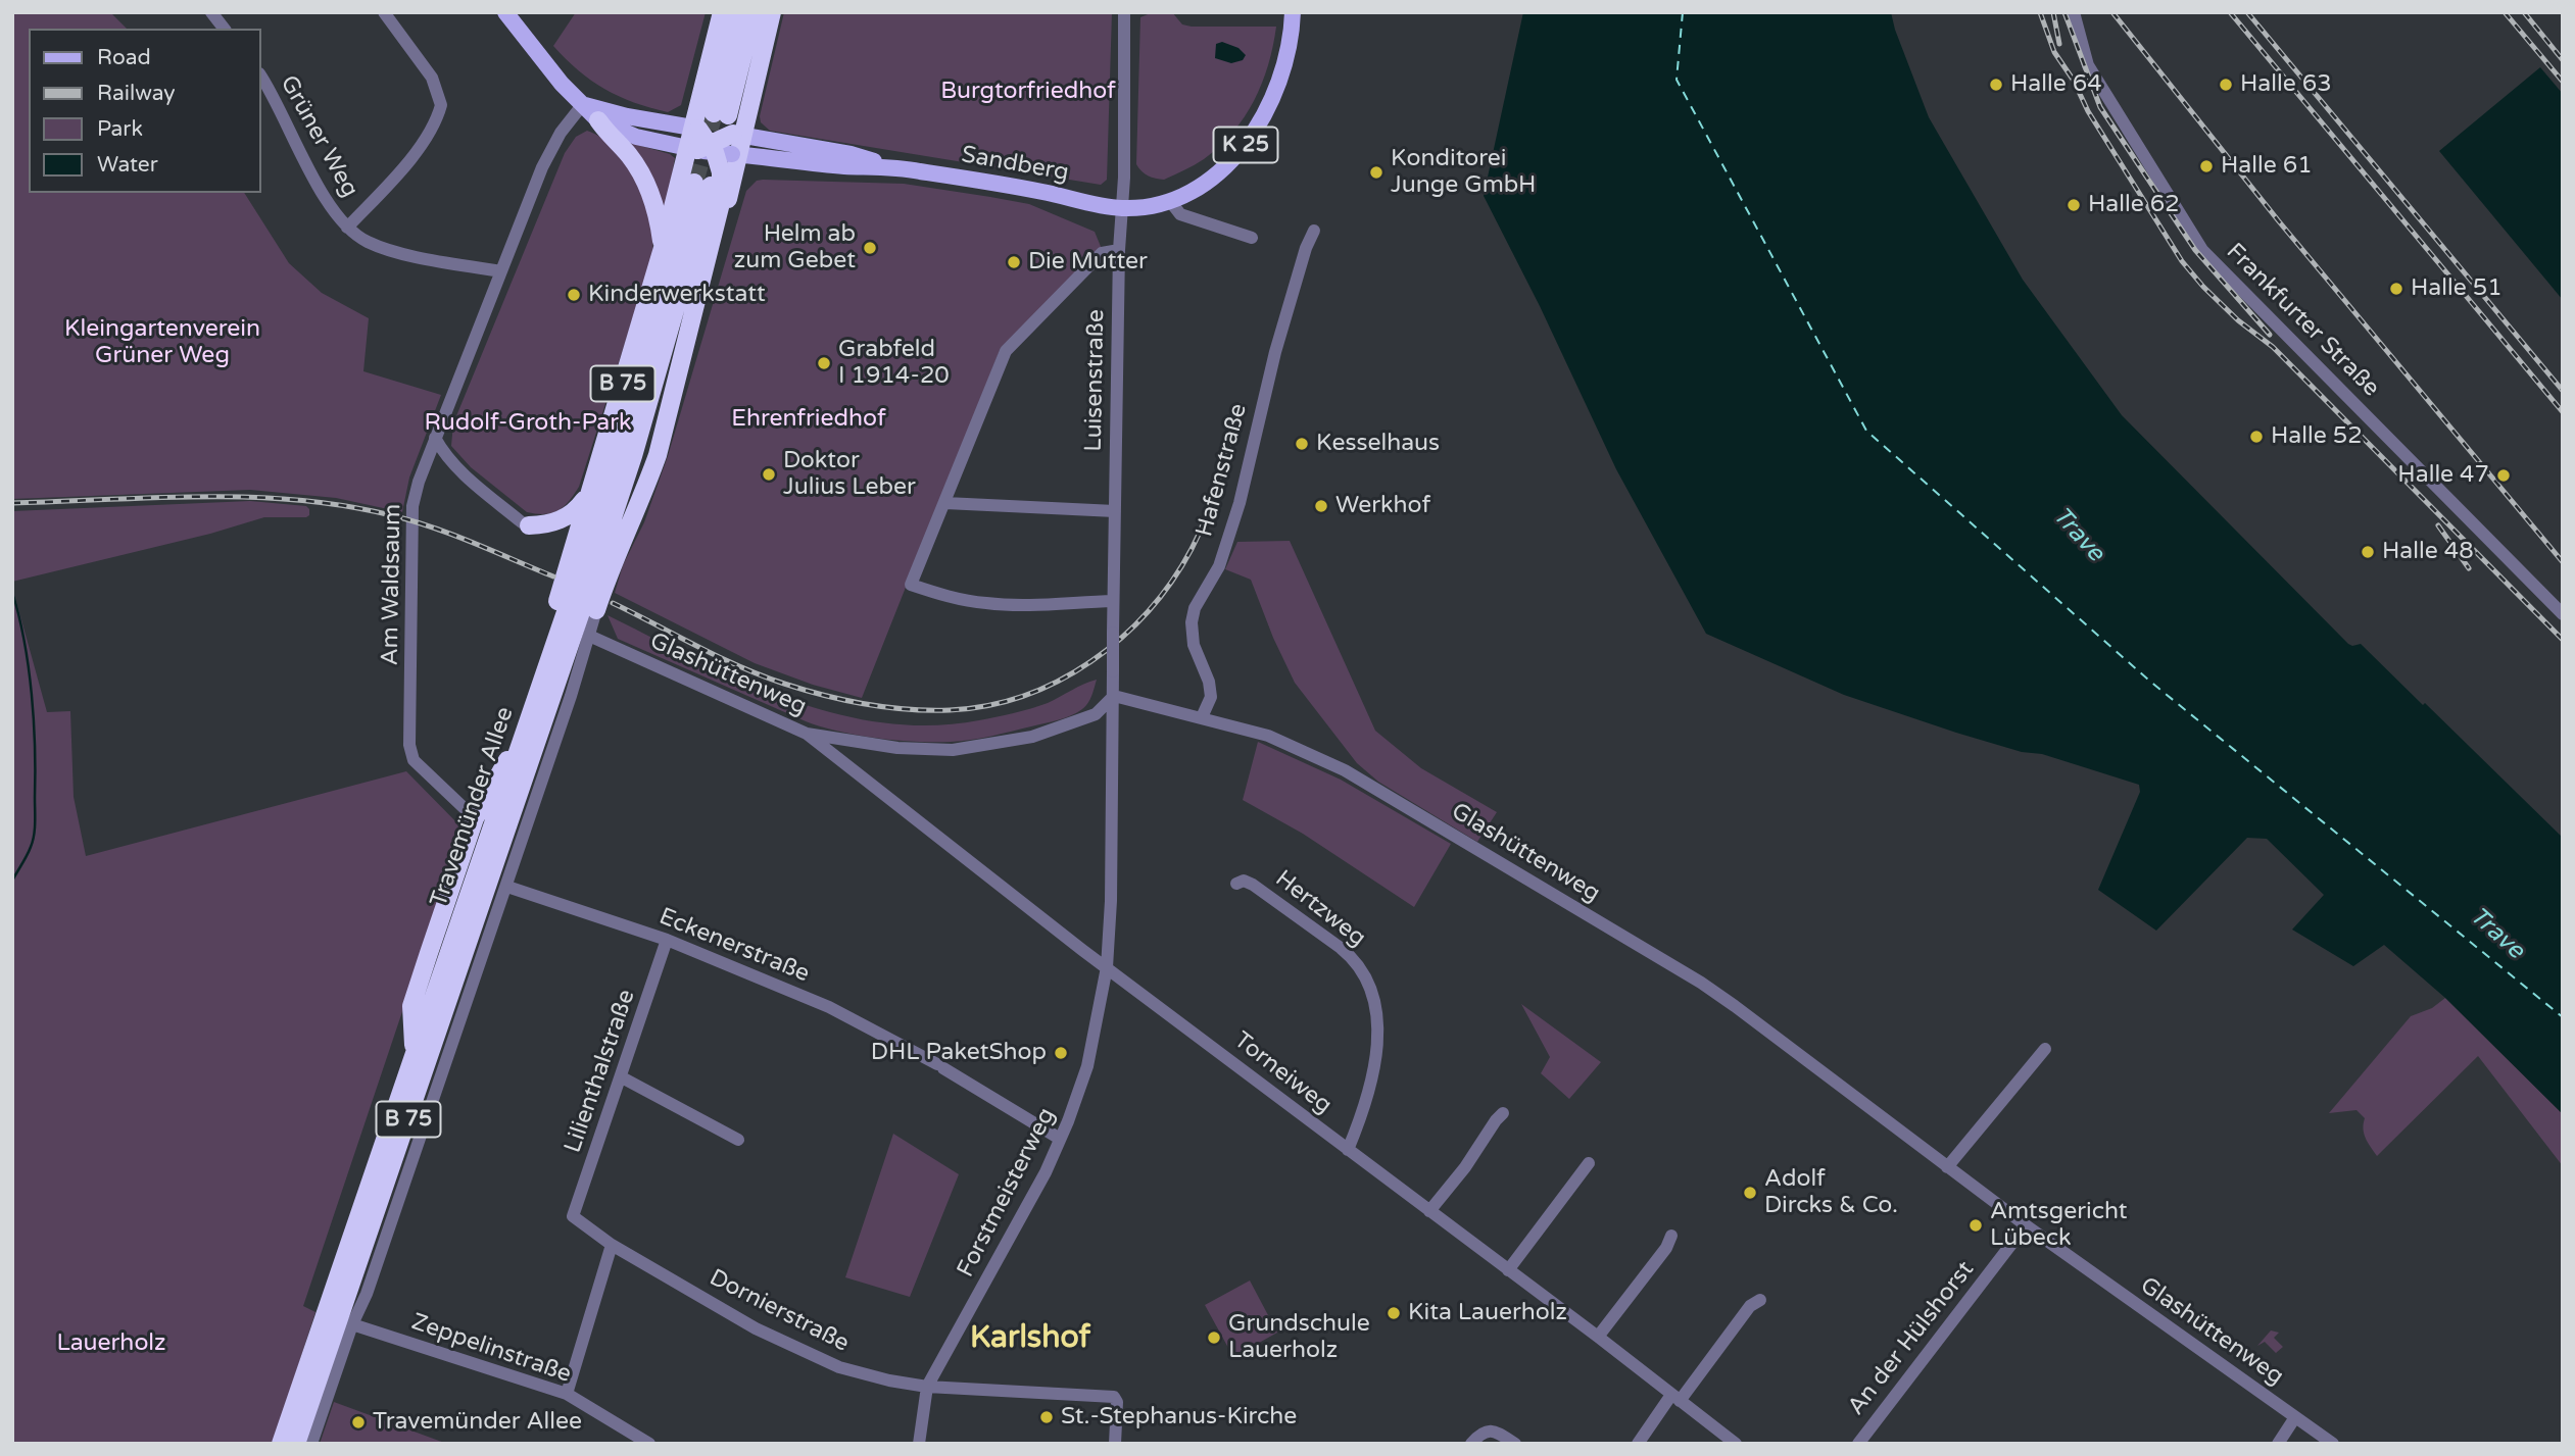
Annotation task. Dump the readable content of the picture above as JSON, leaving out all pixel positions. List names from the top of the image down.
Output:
{
  "streets": {
    "highway": ["B 75", "Travemünder Allee"],
    "main road": ["K 25", "Sandberg"],
    "street": [
      "Grüner Weg",
      "Frankfurter Straße",
      "Luisenstraße",
      "Hafenstraße",
      "Am Waldsaum",
      "Glashüttenweg",
      "Hertzweg",
      "Eckenerstraße",
      "Lilienthalstraße",
      "Torneiweg",
      "Forstmeisterweg",
      "Dornierstraße",
      "An der Hülshorst",
      "Zeppelinstraße"
    ]
  },
  "crossings": [
    ["Grüner Weg", "Am Waldsaum"],
    ["K 25", "Sandberg"],
    ["K 25", "Luisenstraße"],
    ["K 25", "B 75"],
    ["Sandberg", "Luisenstraße"],
    ["Sandberg", "B 75"],
    ["Luisenstraße", "Glashüttenweg"],
    ["Luisenstraße", "Forstmeisterweg"],
    ["B 75", "Am Waldsaum"],
    ["B 75", "Travemünder Allee"],
    ["Hafenstraße", "Glashüttenweg"],
    ["Glashüttenweg", "Torneiweg"],
    ["Glashüttenweg", "Forstmeisterweg"],
    ["Glashüttenweg", "An der Hülshorst"],
    ["Hertzweg", "Torneiweg"],
    ["Eckenerstraße", "Lilienthalstraße"],
    ["Eckenerstraße", "Forstmeisterweg"],
    ["Lilienthalstraße", "Dornierstraße"],
    ["Torneiweg", "Forstmeisterweg"],
    ["Forstmeisterweg", "Dornierstraße"]
  ],
  "districts": ["Karlshof"],
  "water": ["Trave"],
  "parks": [
    "Burgtorfriedhof",
    "Kleingartenverein Grüner Weg",
    "Ehrenfriedhof",
    "Rudolf-Groth-Park",
    "Lauerholz"
  ],
  "places": [
    "Halle 64",
    "Halle 63",
    "Halle 61",
    "Konditorei Junge GmbH",
    "Halle 62",
    "Helm ab zum Gebet",
    "Die Mutter",
    "Halle 51",
    "Kinderwerkstatt",
    "Grabfeld I 1914-20",
    "Halle 52",
    "Kesselhaus",
    "Doktor Julius Leber",
    "Halle 47",
    "Werkhof",
    "Halle 48",
    "DHL PaketShop",
    "Adolf Dircks & Co.",
    "Amtsgericht Lübeck",
    "Kita Lauerholz",
    "Grundschule Lauerholz",
    "St.-Stephanus-Kirche",
    "Travemünder Allee"
  ],
  "legend": [
    "Road",
    "Railway",
    "Park",
    "Water"
  ]
}
